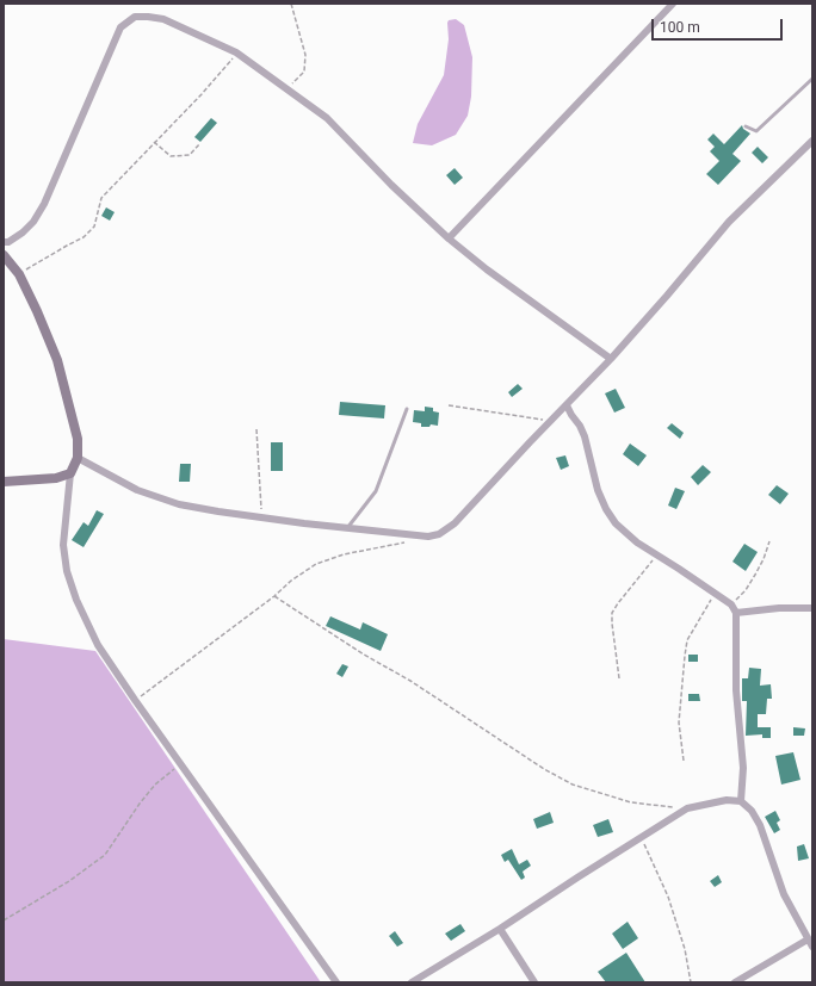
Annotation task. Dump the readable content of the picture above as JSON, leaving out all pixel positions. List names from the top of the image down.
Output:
{
  "scale_bar": "100 m"
}
